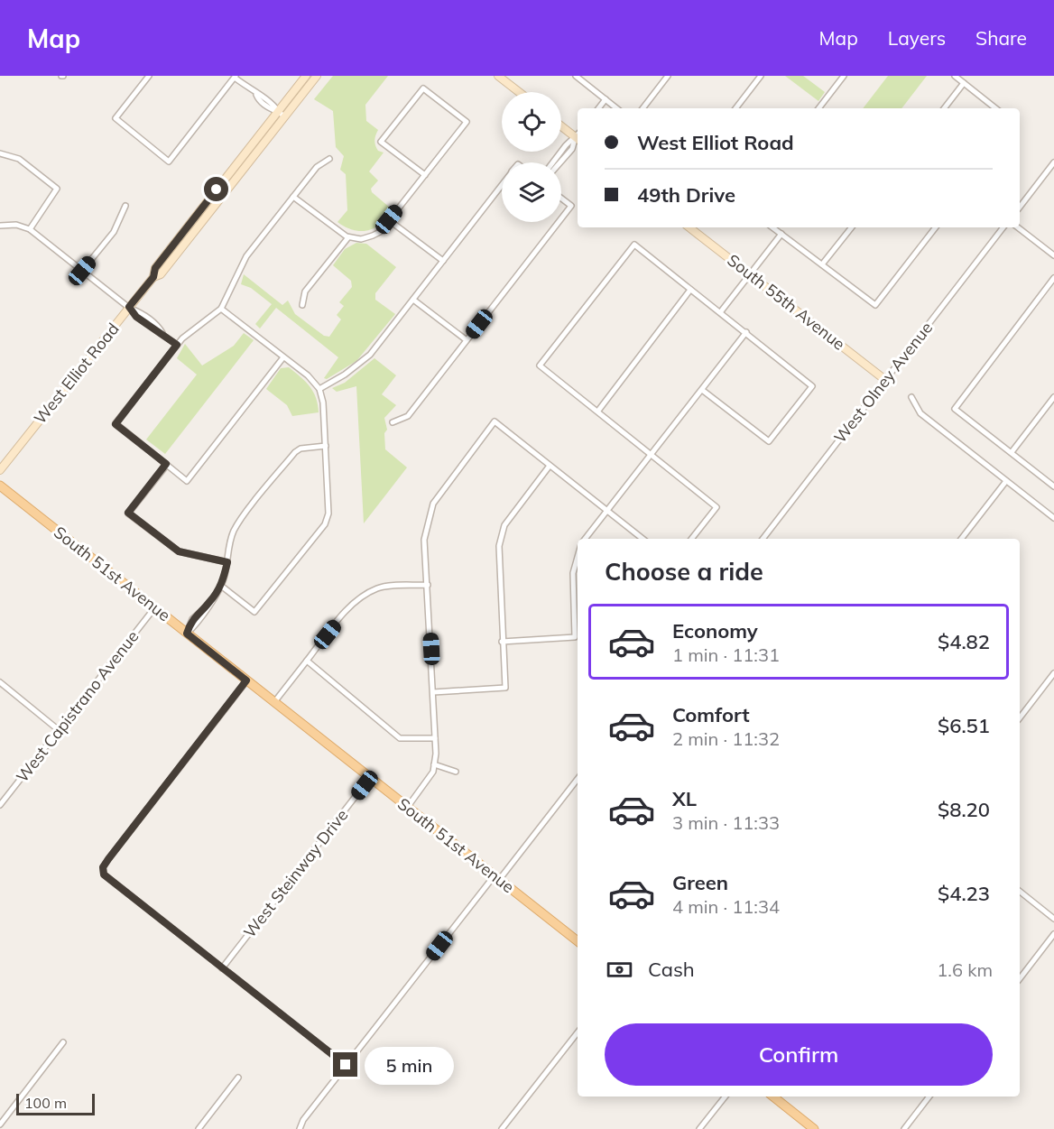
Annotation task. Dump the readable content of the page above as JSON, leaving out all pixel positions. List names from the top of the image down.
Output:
{
  "streets": {
    "main road": ["South 55th Avenue", "West Elliot Road", "South 51st Avenue"],
    "street": ["West Olney Avenue", "West Capistrano Avenue", "West Steinway Drive"]
  },
  "crossings": [
    ["South 55th Avenue", "West Olney Avenue"],
    ["South 51st Avenue", "West Capistrano Avenue"],
    ["South 51st Avenue", "West Steinway Drive"]
  ],
  "scale_bar": "100 m",
  "page": {
    "header": "Map",
    "nav": ["Map", "Layers", "Share"],
    "banner": ["West Elliot Road", "49th Drive"],
    "heading": "Choose a ride",
    "list": [
      {
        "name": "Economy",
        "note": "1 min · 11:31",
        "value": "$4.82"
      },
      {
        "name": "Comfort",
        "note": "2 min · 11:32",
        "value": "$6.51"
      },
      {
        "name": "XL",
        "note": "3 min · 11:33",
        "value": "$8.20"
      },
      {
        "name": "Green",
        "note": "4 min · 11:34",
        "value": "$4.23"
      }
    ],
    "pay": ["Cash", "1.6 km"],
    "buttons": "Confirm",
    "bubble": "5 min",
    "scale": "100 m"
  }
}
